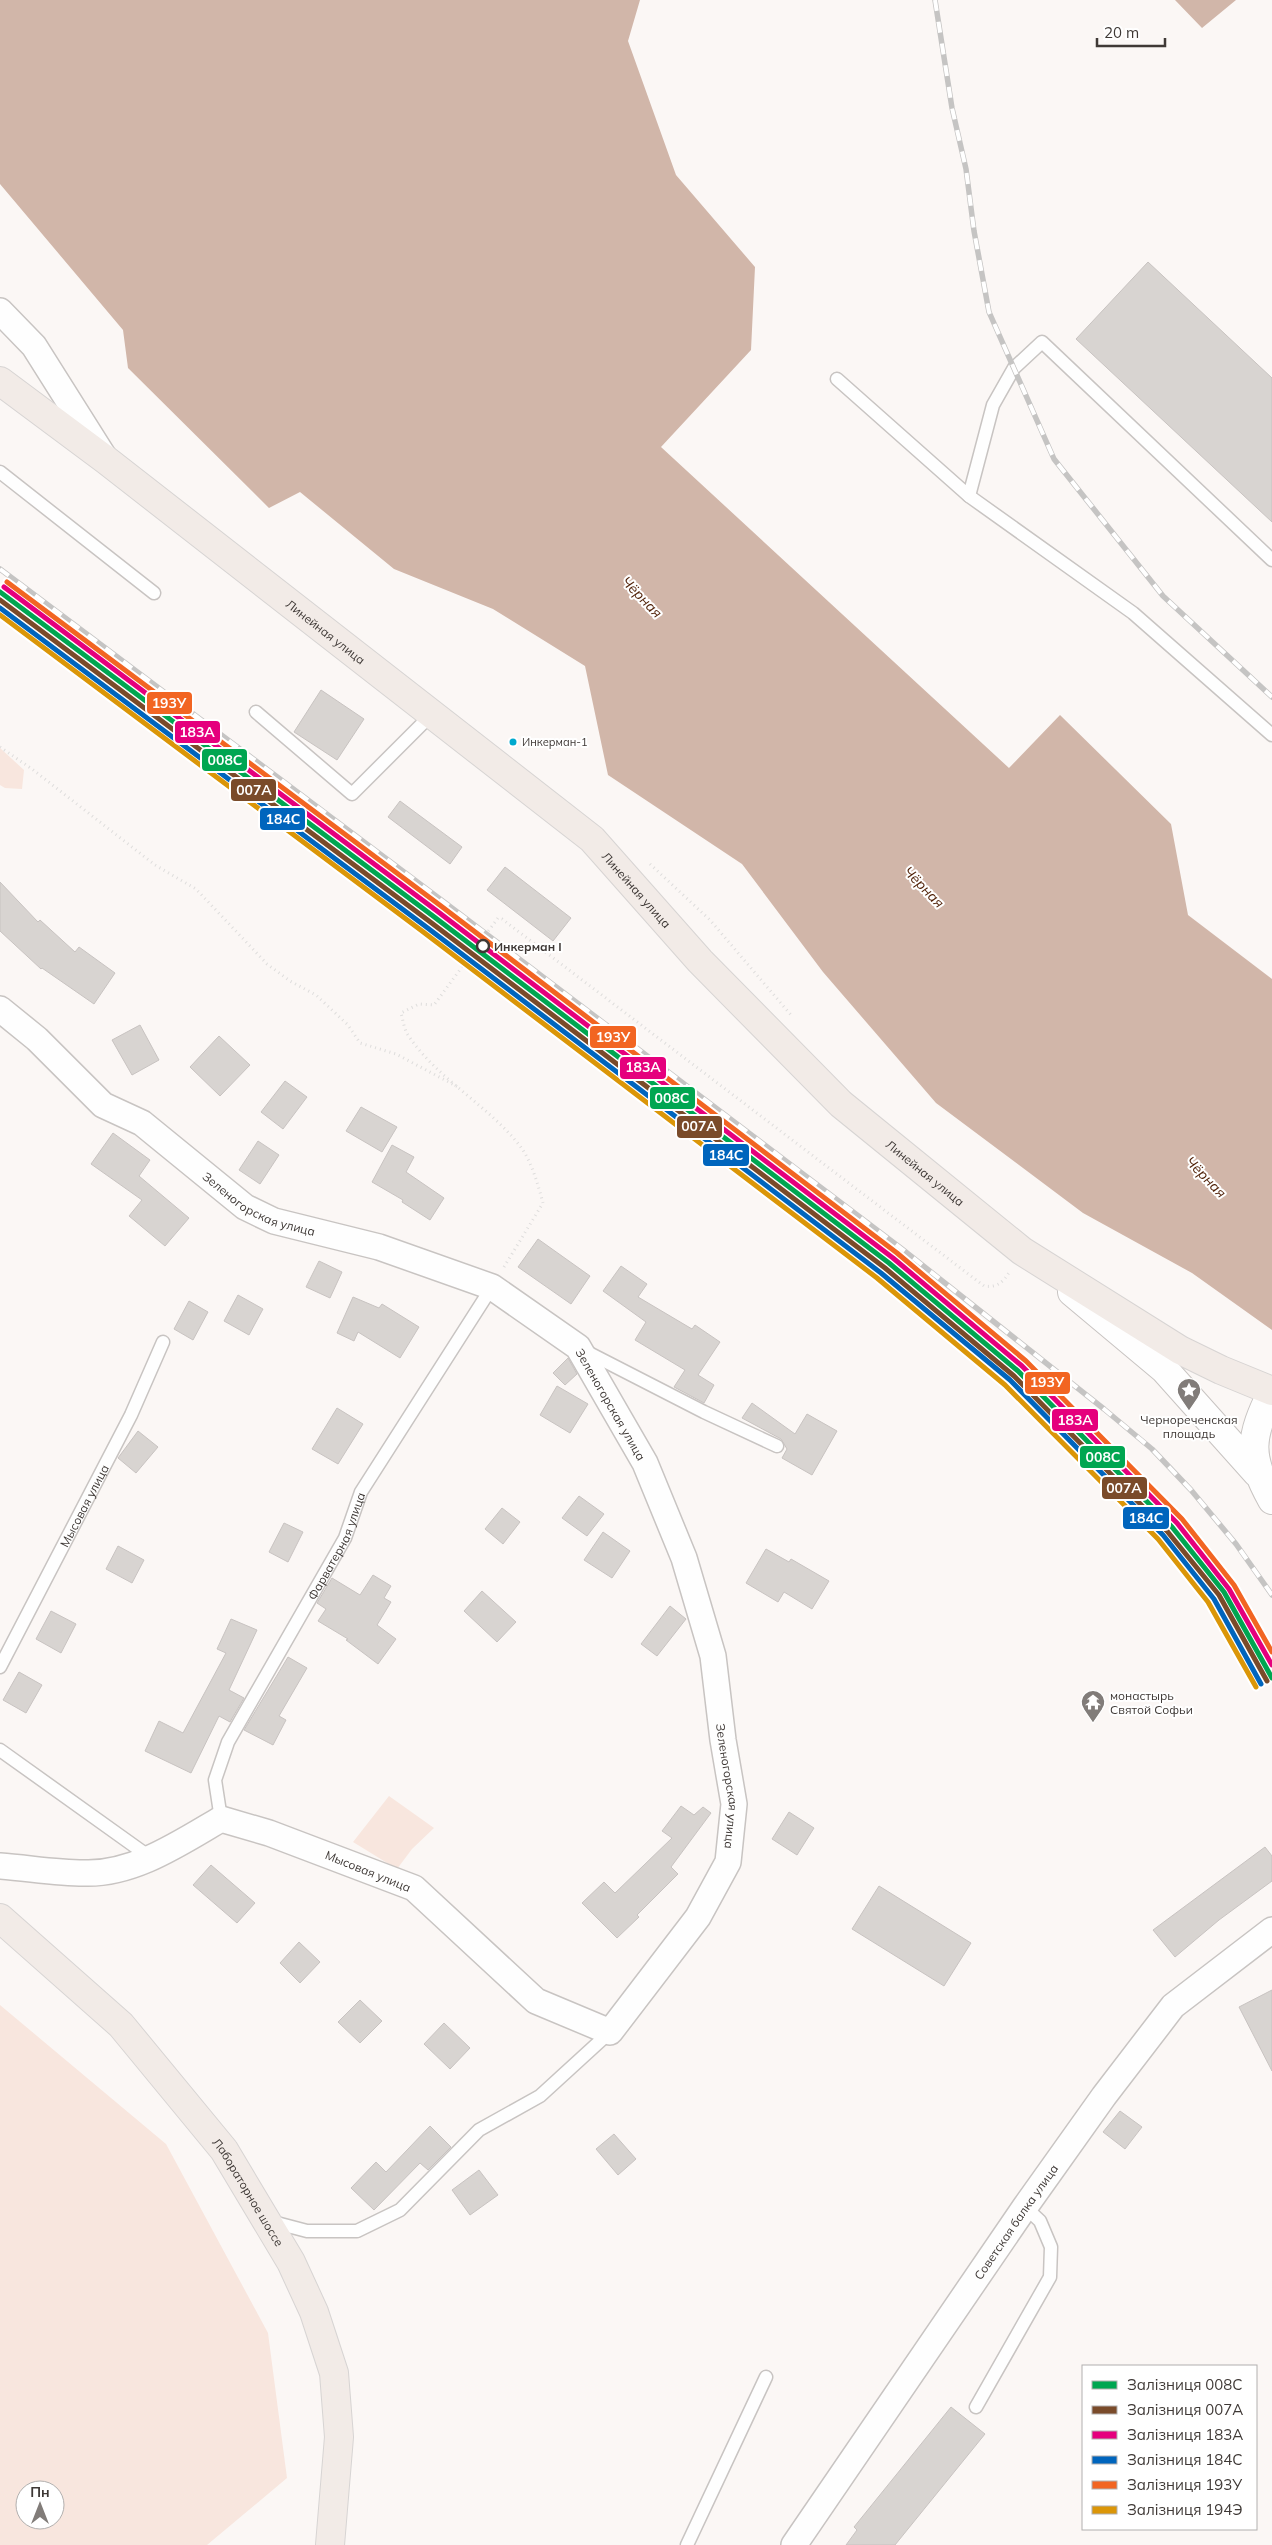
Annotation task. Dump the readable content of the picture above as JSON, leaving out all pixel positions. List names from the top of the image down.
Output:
{
  "streets": {
    "main road": ["Линейная улица", "Лабораторное шоссе"],
    "street": ["Зеленогорская улица", "Мысовая улица", "Советская балка улица"],
    "lane": ["Фарватерная улица"]
  },
  "crossings": [
    ["Зеленогорская улица", "Мысовая улица"],
    ["Зеленогорская улица", "Фарватерная улица"],
    ["Мысовая улица", "Фарватерная улица"]
  ],
  "water": ["Чёрная"],
  "places": {
    "other": ["Инкерман-1", "Инкерман I"],
    "place": ["Чернореченская площадь"],
    "temple": ["монастырь Святой Софьи"]
  },
  "lines": [
    "rail line 193У",
    "rail line 183А",
    "rail line 008С",
    "rail line 007А",
    "rail line 184С",
    "rail line 194Э"
  ],
  "legend": [
    "Залізниця 008С",
    "Залізниця 007А",
    "Залізниця 183А",
    "Залізниця 184С",
    "Залізниця 193У",
    "Залізниця 194Э"
  ],
  "scale_bar": "20 m",
  "north": "top"
}
